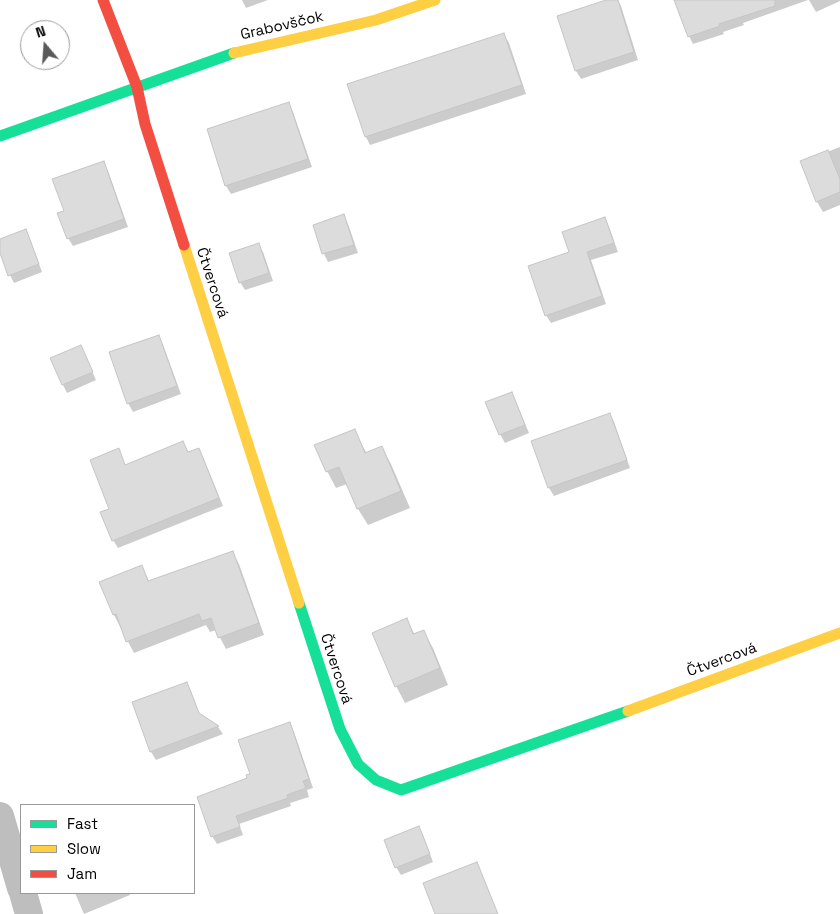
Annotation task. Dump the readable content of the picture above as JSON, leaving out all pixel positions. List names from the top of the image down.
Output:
{
  "streets": {
    "street": ["Grabovščok", "Čtvercová"]
  },
  "crossings": [
    ["Grabovščok", "Čtvercová"]
  ],
  "legend": ["Fast", "Slow", "Jam"],
  "north": "top"
}
